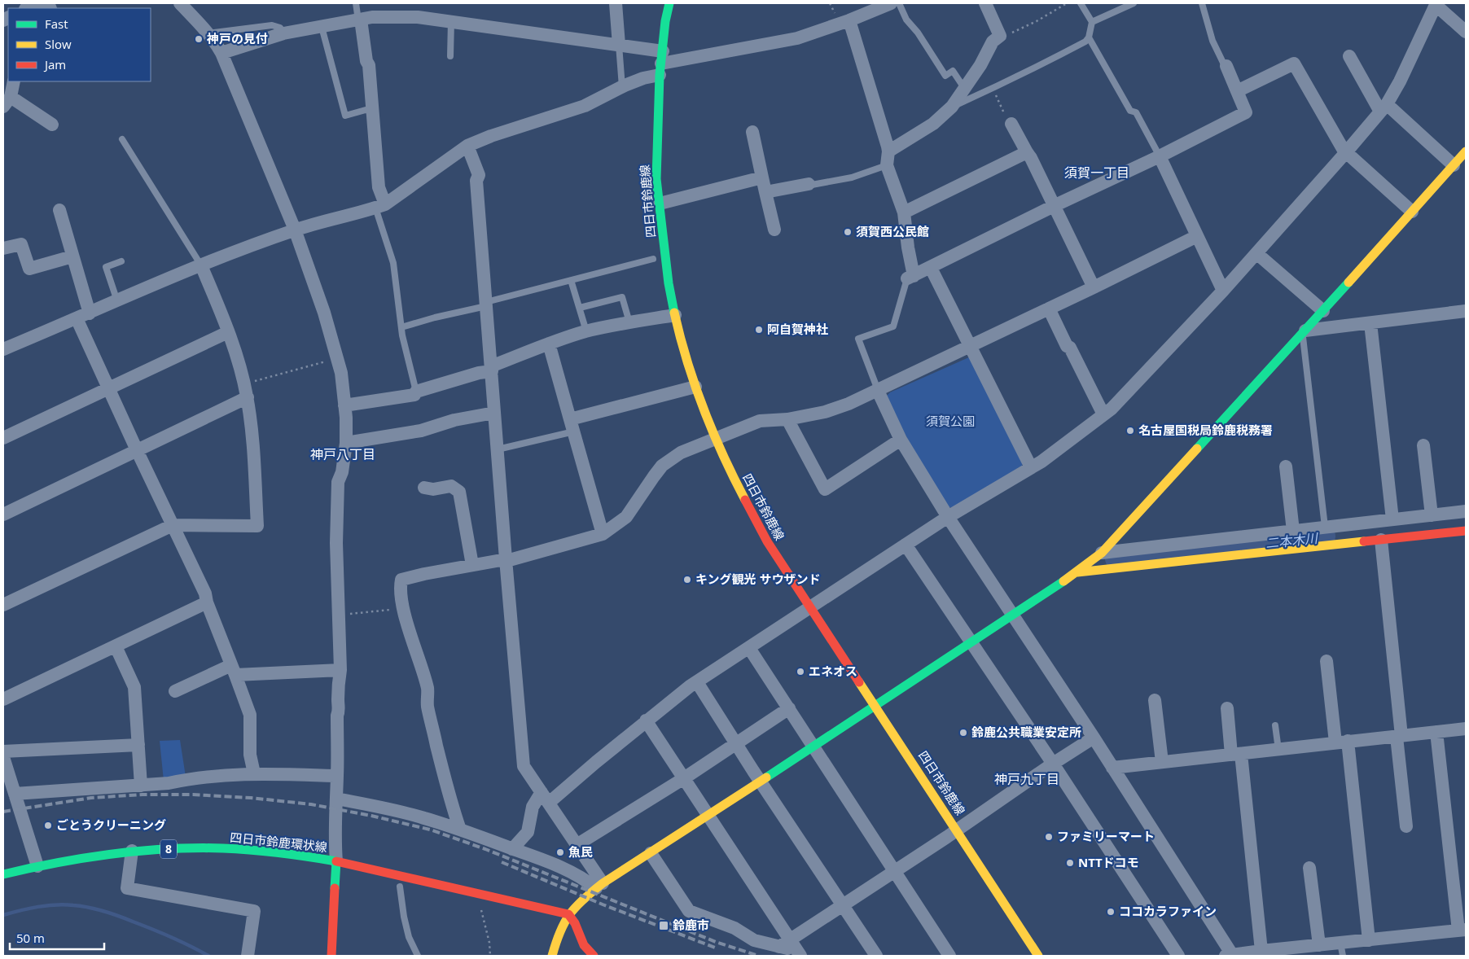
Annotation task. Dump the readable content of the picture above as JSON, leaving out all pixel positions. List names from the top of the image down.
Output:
{
  "streets": {
    "street": ["四日市鈴鹿線", "四日市鈴鹿環状線", "8"]
  },
  "districts": ["須賀一丁目", "神戸八丁目", "神戸九丁目"],
  "water": ["二本木川"],
  "parks": ["須賀公園"],
  "places": {
    "other": [
      "神戸の見付",
      "須賀西公民館",
      "阿自賀神社",
      "名古屋国税局鈴鹿税務署",
      "キング観光 サウザンド",
      "エネオス",
      "鈴鹿公共職業安定所",
      "ごとうクリーニング",
      "ファミリーマート",
      "魚民",
      "NTTドコモ",
      "ココカラファイン"
    ],
    "transit": ["鈴鹿市"]
  },
  "legend": ["Fast", "Slow", "Jam"],
  "scale_bar": "50 m"
}
